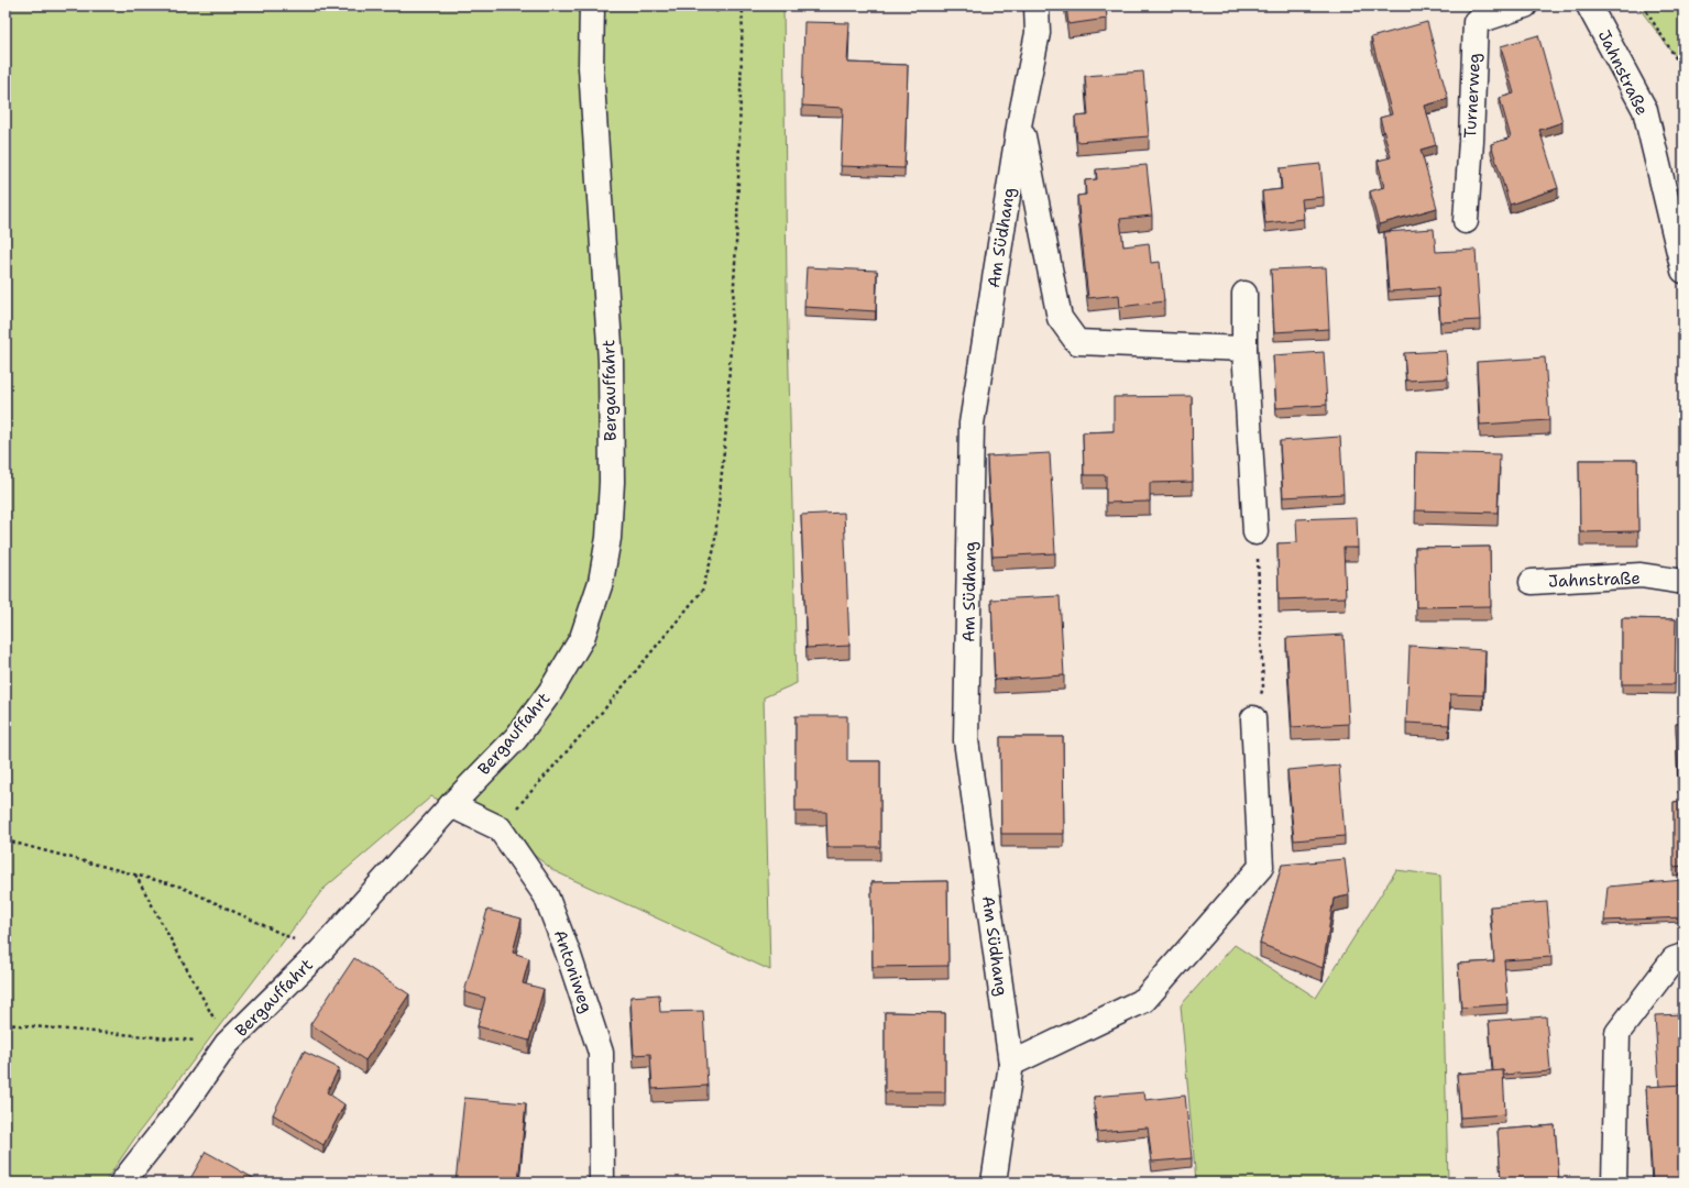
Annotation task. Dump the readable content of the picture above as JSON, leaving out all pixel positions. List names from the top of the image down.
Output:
{
  "streets": {
    "street": [
      "Jahnstraße",
      "Turnerweg",
      "Am Südhang",
      "Bergauffahrt",
      "Antoniweg"
    ]
  },
  "crossings": [
    ["Bergauffahrt", "Antoniweg"]
  ]
}
